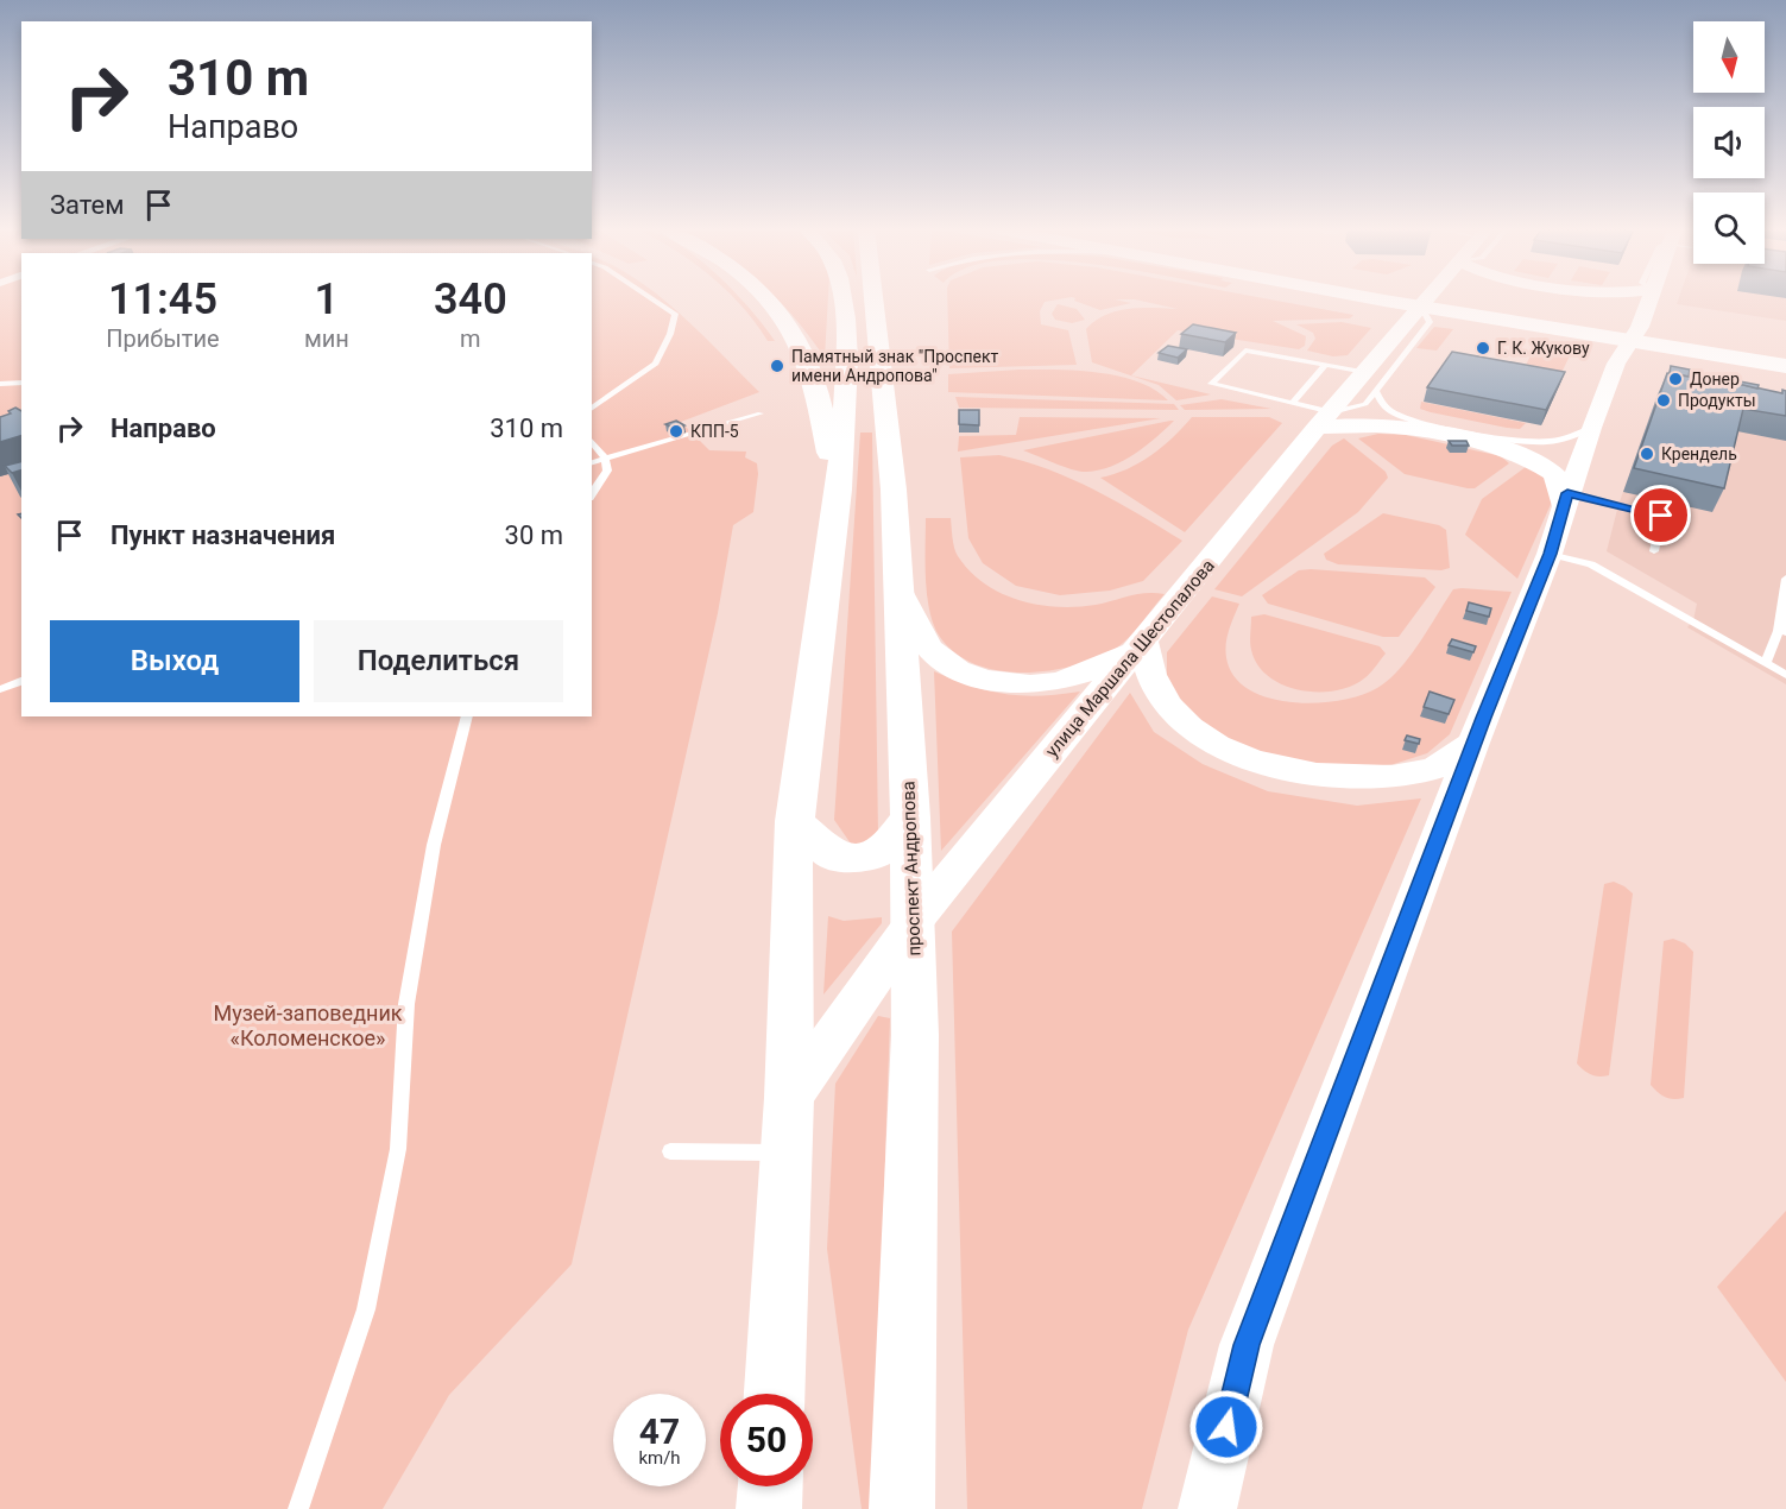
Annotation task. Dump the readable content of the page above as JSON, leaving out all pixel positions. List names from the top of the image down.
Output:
{
  "streets": {
    "main road": ["улица Маршала Шестопалова", "проспект Андропова"]
  },
  "crossings": [
    ["улица Маршала Шестопалова", "проспект Андропова"]
  ],
  "parks": ["Музей-заповедник «Коломенское»"],
  "places": [
    "Г. К. Жукову",
    "Памятный знак \"Проспект имени Андропова\"",
    "Донер",
    "Продукты",
    "КПП-5",
    "Крендель"
  ],
  "north": "bottom",
  "page": {
    "turn": ["310 m", "Направо"],
    "then": "Затем",
    "eta": [
      "11:45",
      "Прибытие",
      "1",
      "мин",
      "340",
      "m"
    ],
    "list": [
      {
        "name": "Направо",
        "value": "310 m"
      },
      {
        "name": "Пункт назначения",
        "value": "30 m"
      }
    ],
    "buttons": ["Выход", "Поделиться"],
    "speed": "47 km/h",
    "limit": "50"
  }
}
